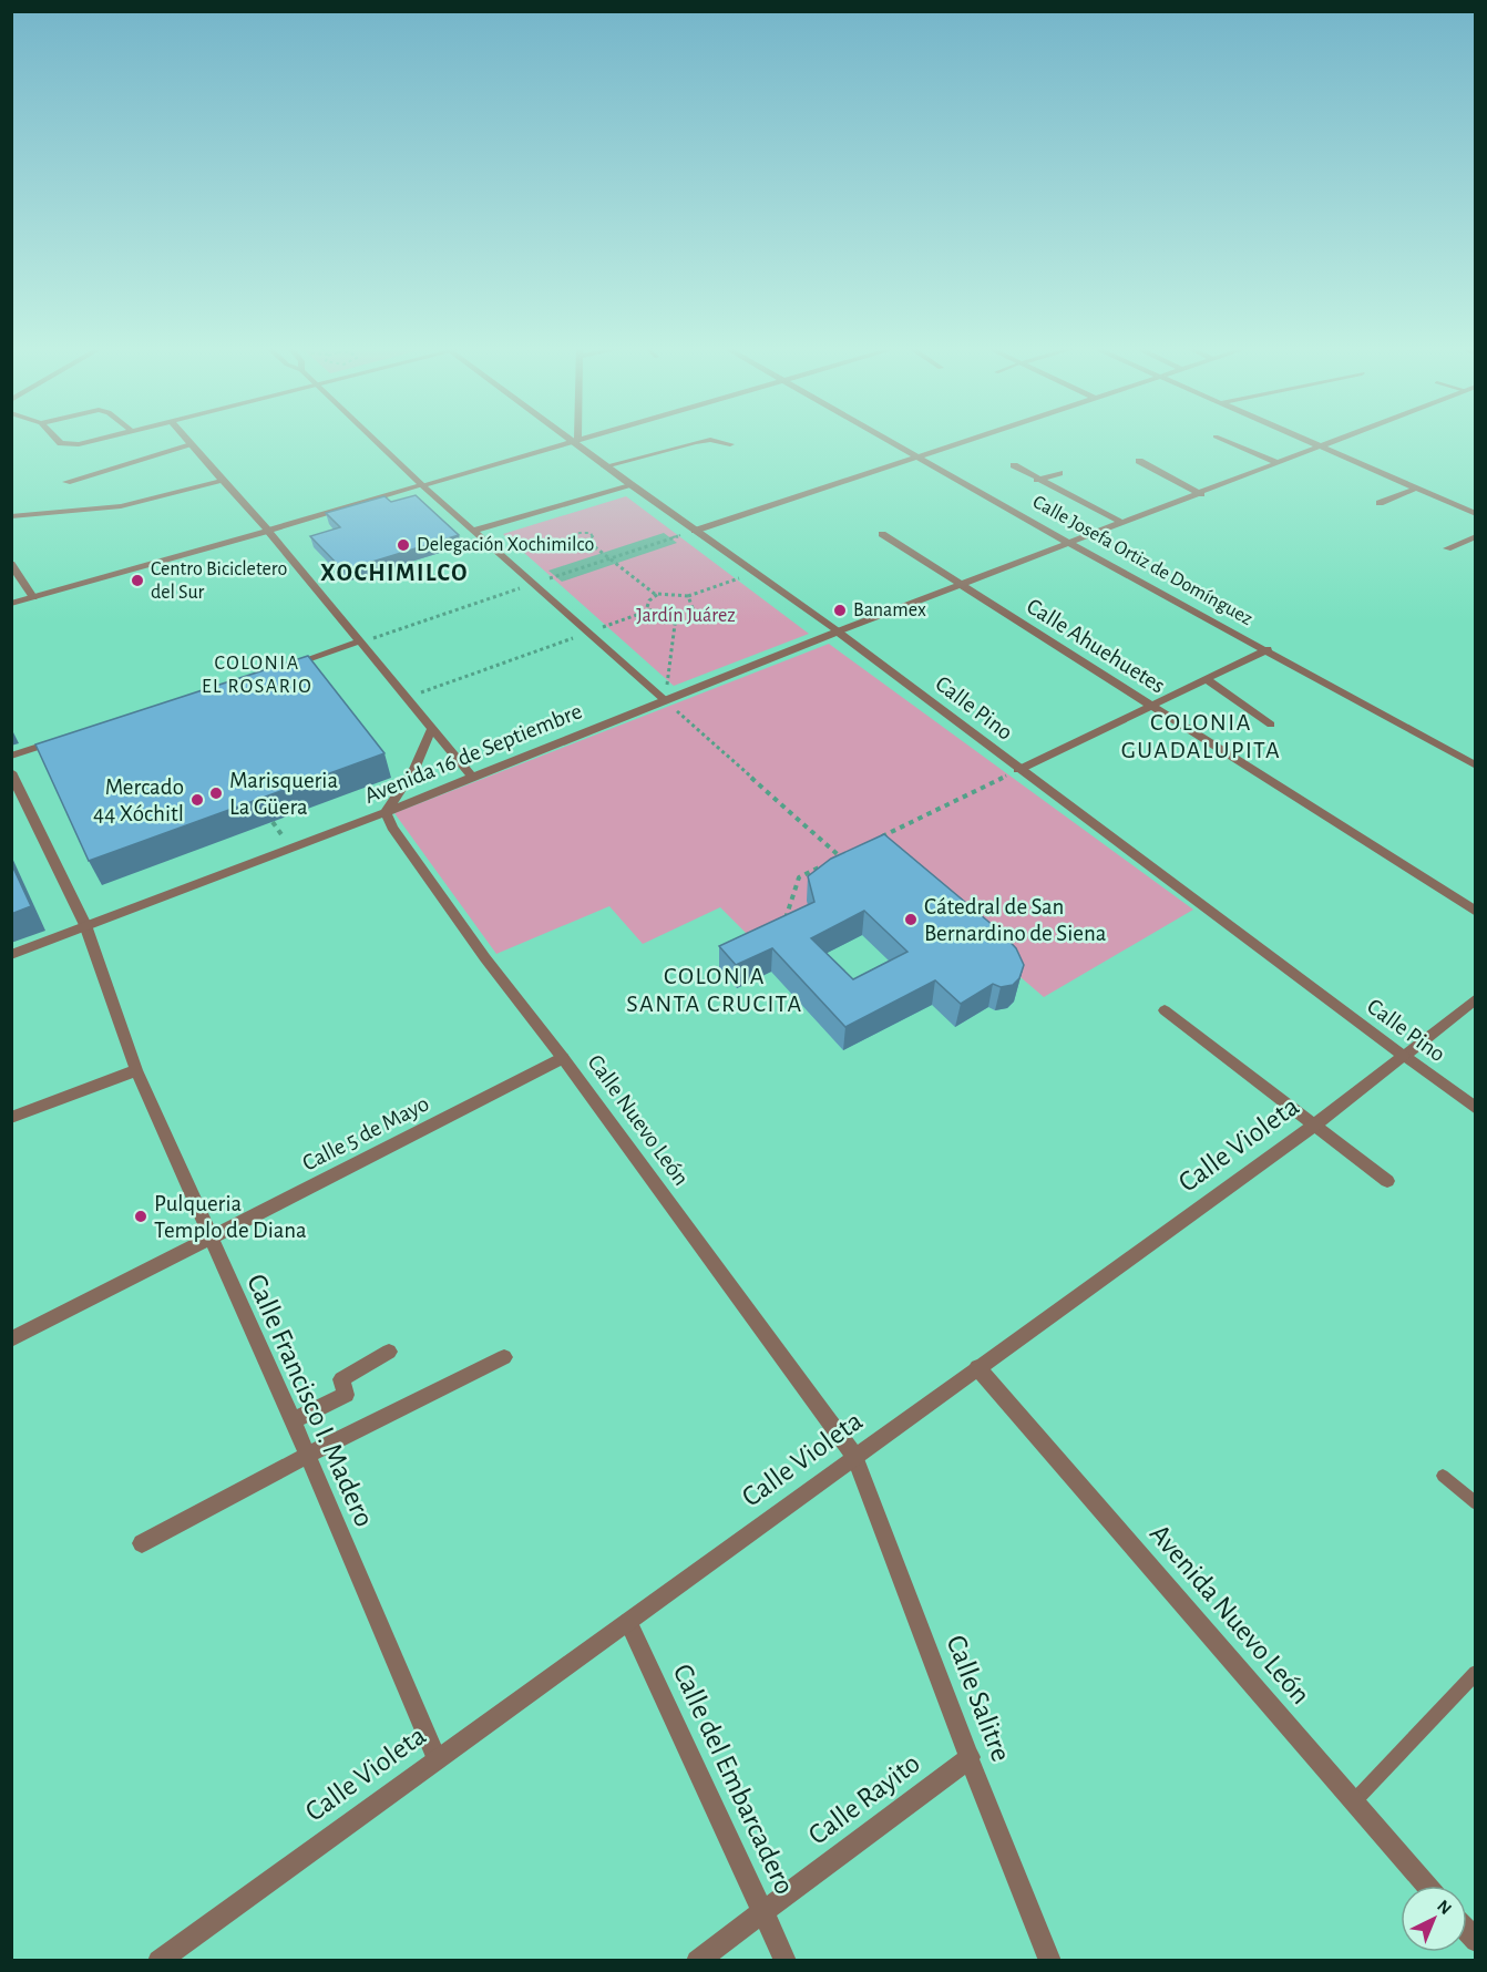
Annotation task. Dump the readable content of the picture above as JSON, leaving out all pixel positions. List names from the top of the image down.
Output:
{
  "streets": {
    "street": [
      "Calle Josefa Ortiz de Domínguez",
      "Calle Ahuehuetes",
      "Calle Pino",
      "Avenida 16 de Septiembre",
      "Calle Nuevo León",
      "Calle 5 de Mayo",
      "Calle Violeta",
      "Calle Francisco I. Madero",
      "Avenida Nuevo León",
      "Calle Salitre",
      "Calle del Embarcadero",
      "Calle Rayito"
    ]
  },
  "crossings": [
    ["Calle Josefa Ortiz de Domínguez", "Avenida 16 de Septiembre"],
    ["Calle Ahuehuetes", "Avenida 16 de Septiembre"],
    ["Calle Pino", "Avenida 16 de Septiembre"],
    ["Calle Pino", "Calle Violeta"],
    ["Avenida 16 de Septiembre", "Calle Nuevo León"],
    ["Avenida 16 de Septiembre", "Calle Francisco I. Madero"],
    ["Calle Nuevo León", "Calle 5 de Mayo"],
    ["Calle Nuevo León", "Calle Violeta"],
    ["Calle Nuevo León", "Calle Salitre"],
    ["Calle 5 de Mayo", "Calle Francisco I. Madero"],
    ["Calle Violeta", "Calle Francisco I. Madero"],
    ["Calle Violeta", "Avenida Nuevo León"],
    ["Calle Violeta", "Calle Salitre"],
    ["Calle Violeta", "Calle del Embarcadero"],
    ["Calle Salitre", "Calle Rayito"],
    ["Calle del Embarcadero", "Calle Rayito"]
  ],
  "districts": [
    "XOCHIMILCO",
    "COLONIA EL ROSARIO",
    "COLONIA GUADALUPITA",
    "COLONIA SANTA CRUCITA"
  ],
  "parks": ["Jardín Juárez"],
  "places": [
    "Delegación Xochimilco",
    "Centro Bicicletero del Sur",
    "Banamex",
    "Marisqueria La Güera",
    "Mercado 44 Xóchitl",
    "Cátedral de San Bernardino de Siena",
    "Pulqueria Templo de Diana"
  ],
  "north": "top right"
}
